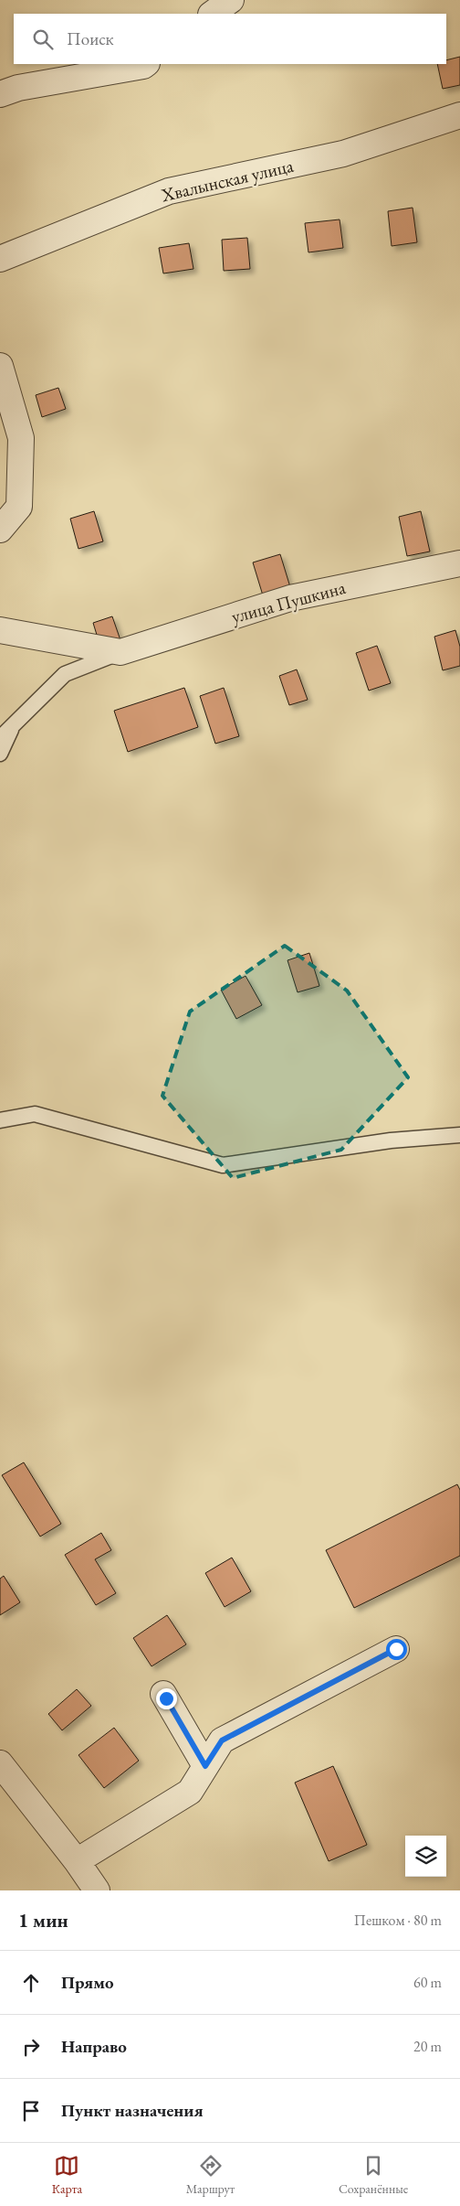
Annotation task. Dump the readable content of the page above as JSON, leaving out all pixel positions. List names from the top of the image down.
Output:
{
  "streets": {
    "street": ["Хвалынская улица", "улица Пушкина"]
  },
  "page": {
    "search": "Поиск",
    "heading": ["1 мин", "Пешком · 80 m"],
    "list": [
      ["Прямо", "60 m"],
      ["Направо", "20 m"],
      "Пункт назначения"
    ],
    "nav": ["Карта", "Маршрут", "Сохранённые"]
  }
}
